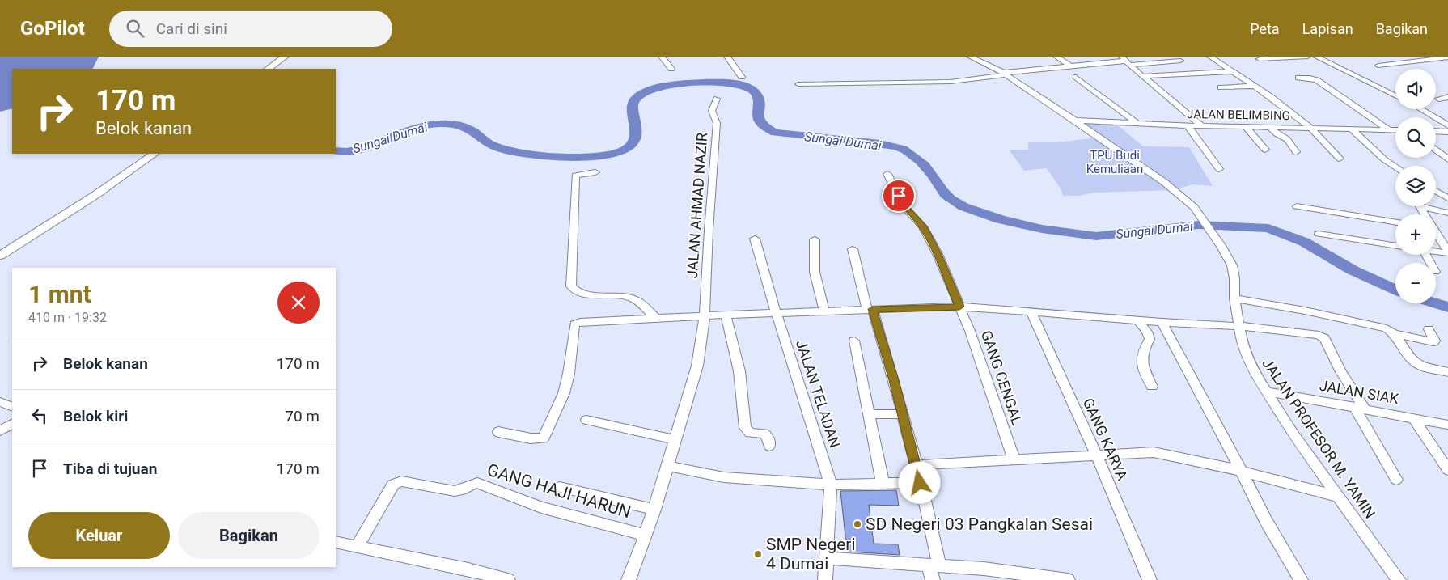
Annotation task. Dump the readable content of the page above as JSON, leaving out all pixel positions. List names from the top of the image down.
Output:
{
  "streets": {
    "street": [
      "JALAN BELIMBING",
      "JALAN AHMAD NAZIR",
      "GANG CENGAL",
      "JALAN SIAK",
      "JALAN TELADAN",
      "JALAN PROFESOR M. YAMIN",
      "GANG KARYA",
      "GANG HAJI HARUN"
    ]
  },
  "crossings": [
    ["JALAN BELIMBING", "JALAN PROFESOR M. YAMIN"],
    ["JALAN AHMAD NAZIR", "GANG HAJI HARUN"],
    ["JALAN SIAK", "JALAN PROFESOR M. YAMIN"]
  ],
  "water": ["Sungai Dumai"],
  "parks": ["TPU Budi Kemuliaan"],
  "places": ["SD Negeri 03 Pangkalan Sesai", "SMP Negeri 4 Dumai"],
  "page": {
    "header": "GoPilot",
    "search": "Cari di sini",
    "nav": ["Peta", "Lapisan", "Bagikan"],
    "map_buttons": ["+", "−"],
    "turn": ["170 m", "Belok kanan"],
    "heading": ["1 mnt", "410 m · 19:32"],
    "list": [
      {
        "name": "Belok kanan",
        "value": "170 m"
      },
      {
        "name": "Belok kiri",
        "value": "70 m"
      },
      {
        "name": "Tiba di tujuan",
        "value": "170 m"
      }
    ],
    "buttons": ["Keluar", "Bagikan"]
  }
}
